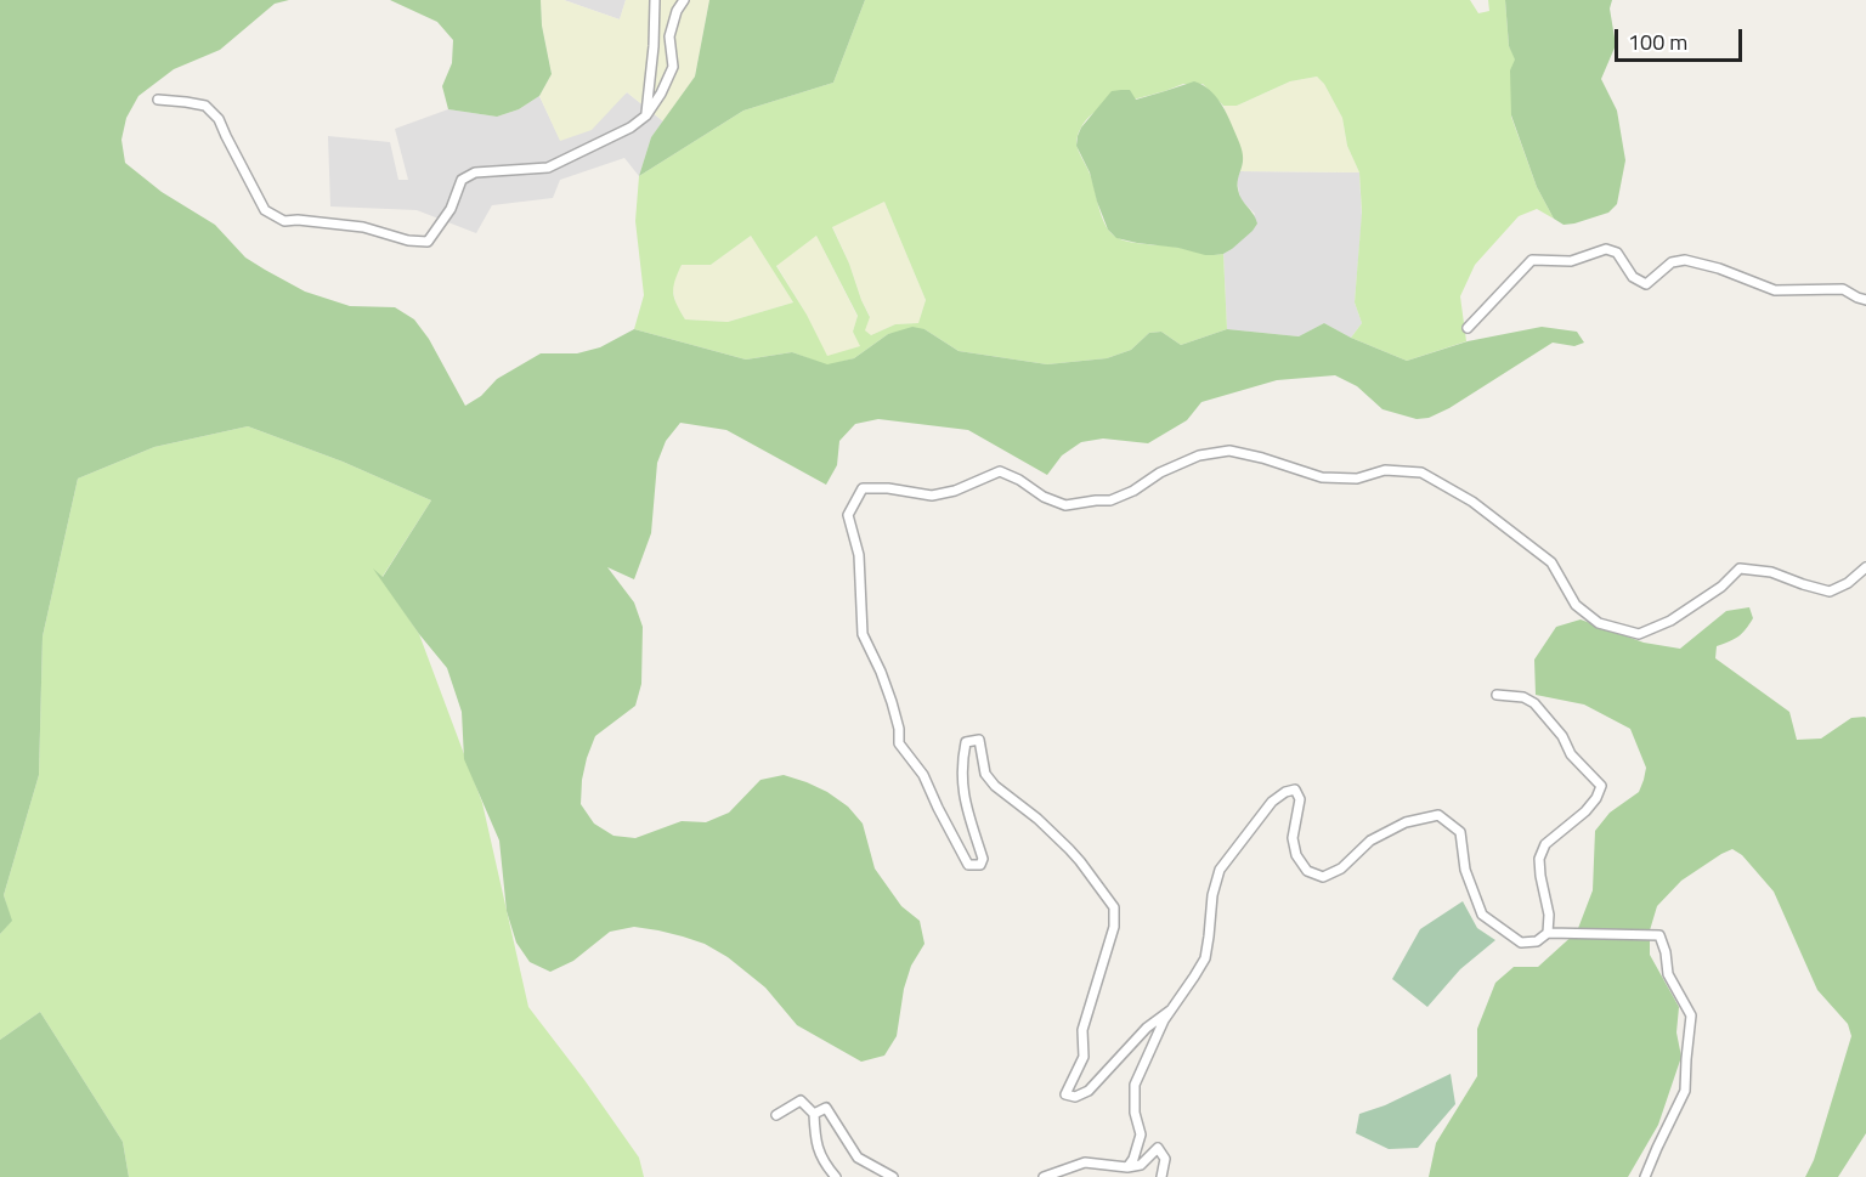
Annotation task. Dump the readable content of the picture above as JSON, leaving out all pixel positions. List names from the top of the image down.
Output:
{
  "scale_bar": "100 m"
}
